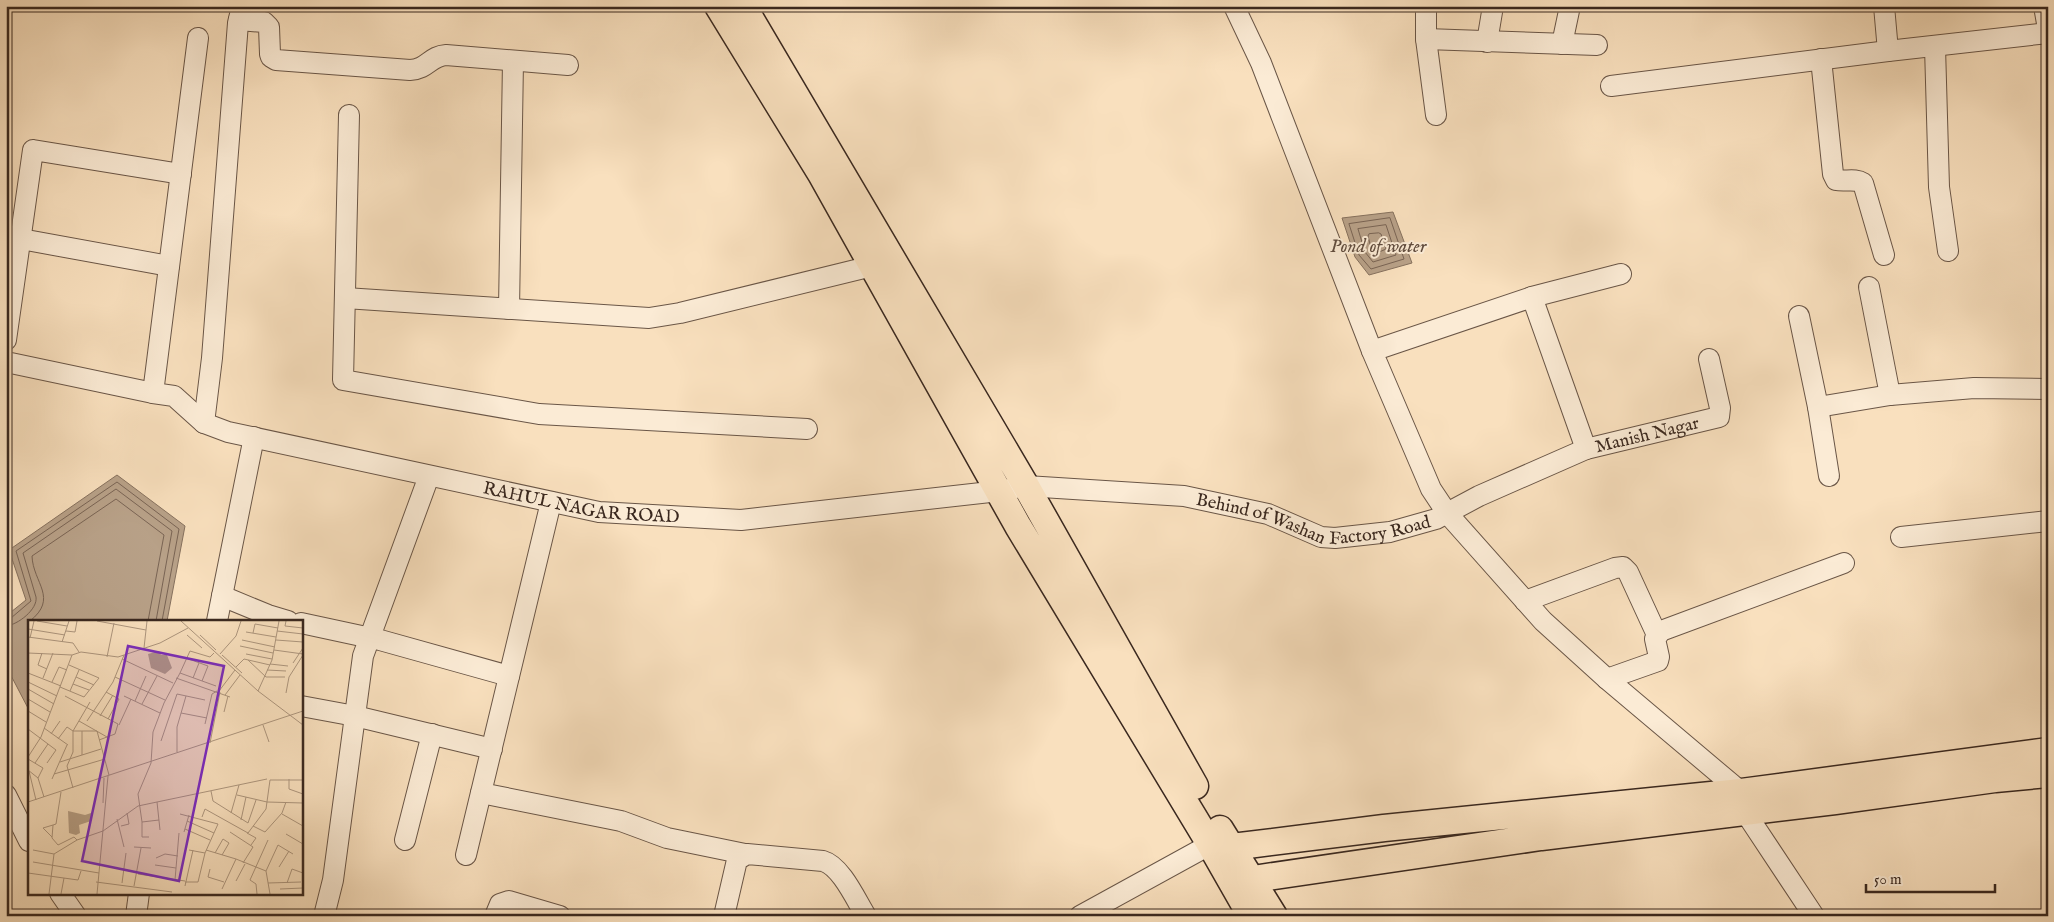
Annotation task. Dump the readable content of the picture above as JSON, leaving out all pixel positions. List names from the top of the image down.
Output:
{
  "streets": {
    "street": ["Manish Nagar", "RAHUL NAGAR ROAD", "Behind of Washan Factory Road"]
  },
  "crossings": [
    ["Manish Nagar", "Behind of Washan Factory Road"],
    ["RAHUL NAGAR ROAD", "Behind of Washan Factory Road"]
  ],
  "water": ["Pond of water"],
  "scale_bar": "50 m"
}
